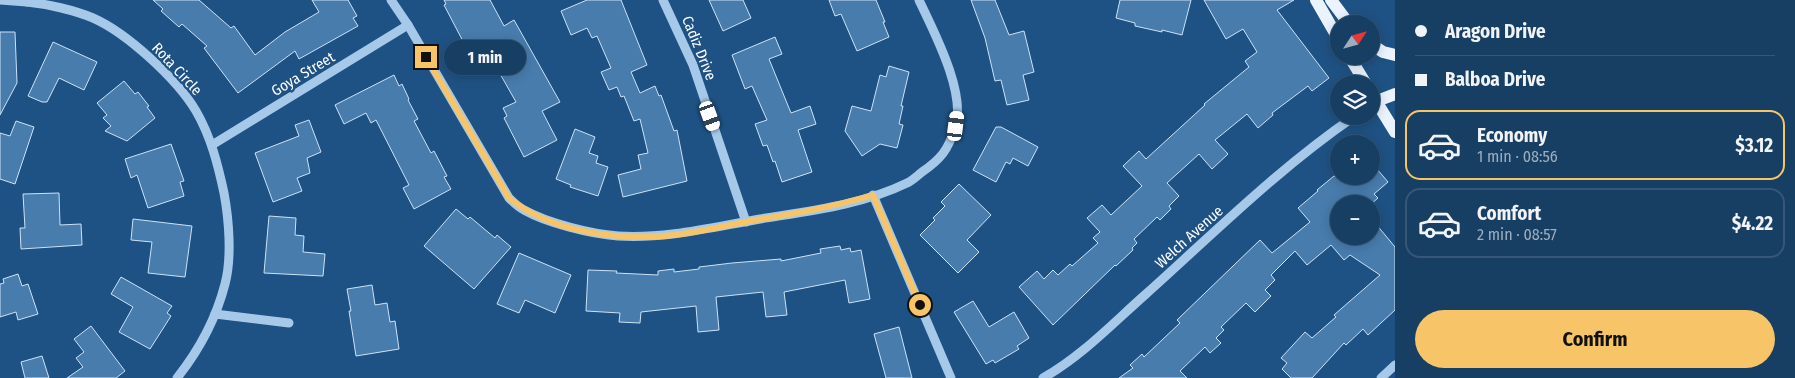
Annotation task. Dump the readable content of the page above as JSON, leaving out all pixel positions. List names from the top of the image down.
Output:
{
  "streets": {
    "street": [
      "Cadiz Drive",
      "Rota Circle",
      "Goya Street",
      "Welch Avenue"
    ]
  },
  "crossings": [
    ["Rota Circle", "Goya Street"]
  ],
  "north": "top right",
  "page": {
    "banner": ["Aragon Drive", "Balboa Drive"],
    "map_buttons": ["+", "−"],
    "bubble": "1 min",
    "list": [
      {
        "name": "Economy",
        "note": "1 min · 08:56",
        "value": "$3.12"
      },
      {
        "name": "Comfort",
        "note": "2 min · 08:57",
        "value": "$4.22"
      }
    ],
    "buttons": "Confirm"
  }
}
